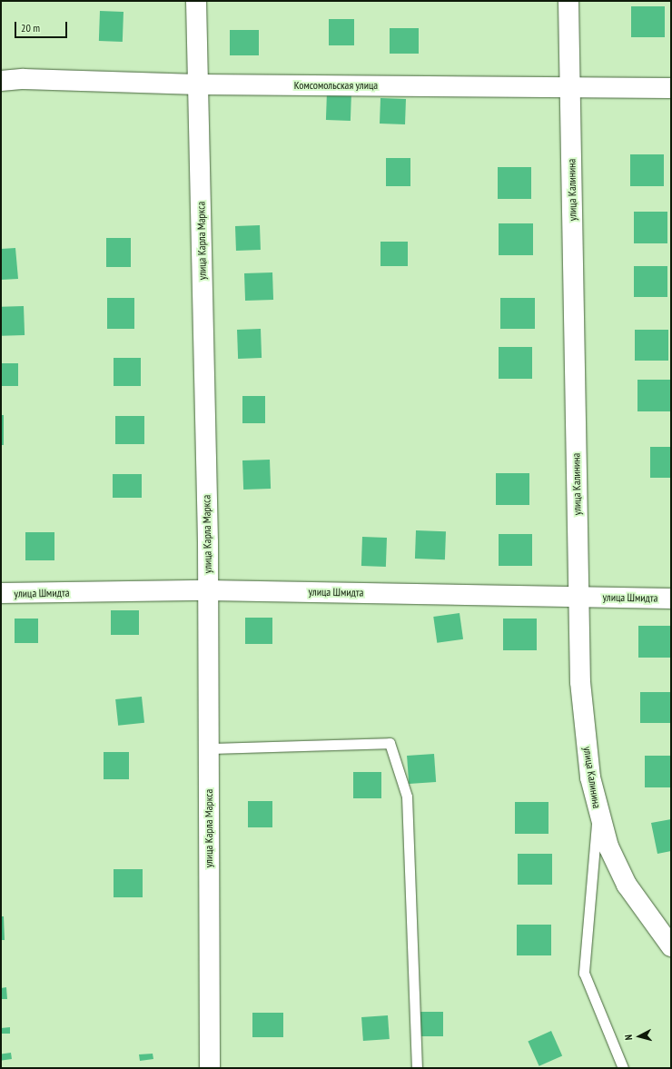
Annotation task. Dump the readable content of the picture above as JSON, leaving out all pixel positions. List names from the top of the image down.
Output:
{
  "streets": {
    "street": [
      "Комсомольская улица",
      "улица Калинина",
      "улица Карла Маркса",
      "улица Шмидта"
    ]
  },
  "crossings": [
    ["Комсомольская улица", "улица Калинина"],
    ["Комсомольская улица", "улица Карла Маркса"],
    ["улица Калинина", "улица Шмидта"],
    ["улица Карла Маркса", "улица Шмидта"]
  ],
  "scale_bar": "20 m",
  "north": "left"
}
